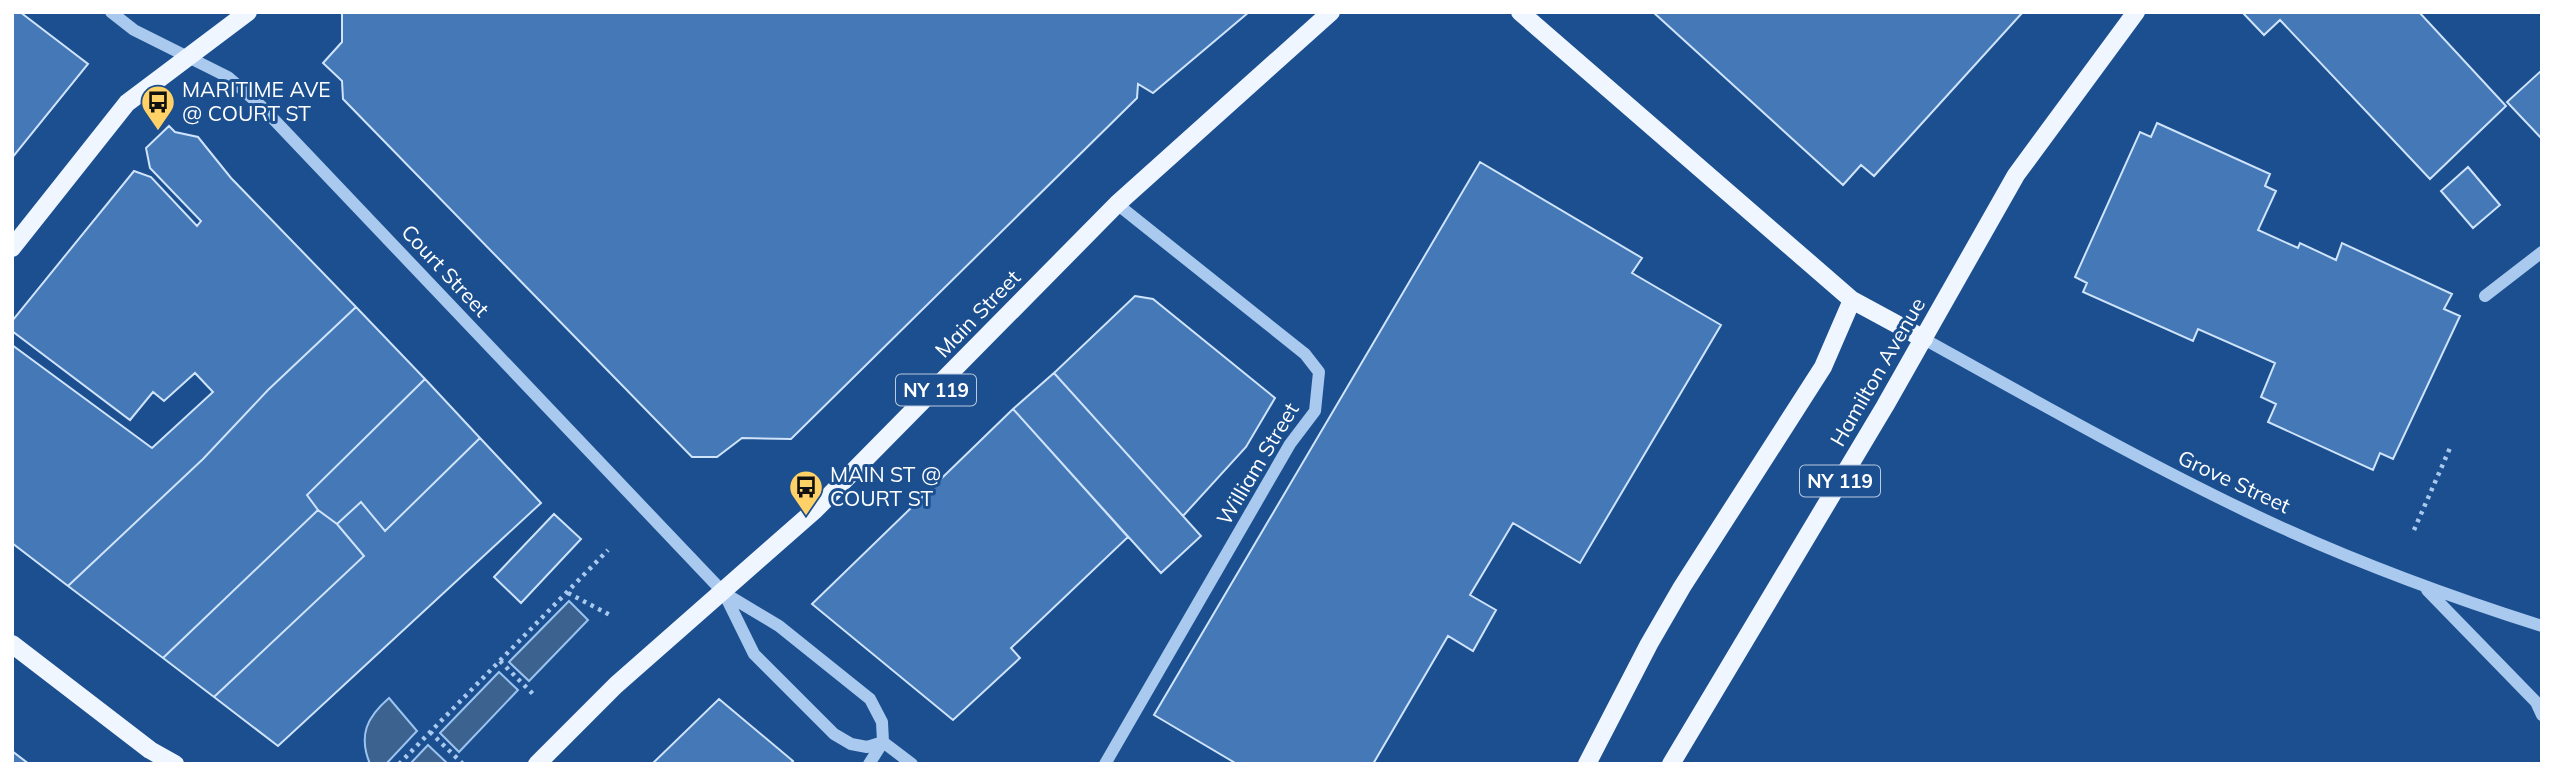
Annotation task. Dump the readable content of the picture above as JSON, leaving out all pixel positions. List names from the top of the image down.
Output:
{
  "streets": {
    "main road": ["Main Street", "Hamilton Avenue", "NY 119"],
    "street": ["Court Street", "William Street", "Grove Street"]
  },
  "crossings": [
    ["Court Street", "Main Street"],
    ["Main Street", "William Street"],
    ["Hamilton Avenue", "Grove Street"]
  ],
  "places": {
    "bus stop": ["MARITIME AVE @ COURT ST", "MAIN ST @ COURT ST"]
  }
}
